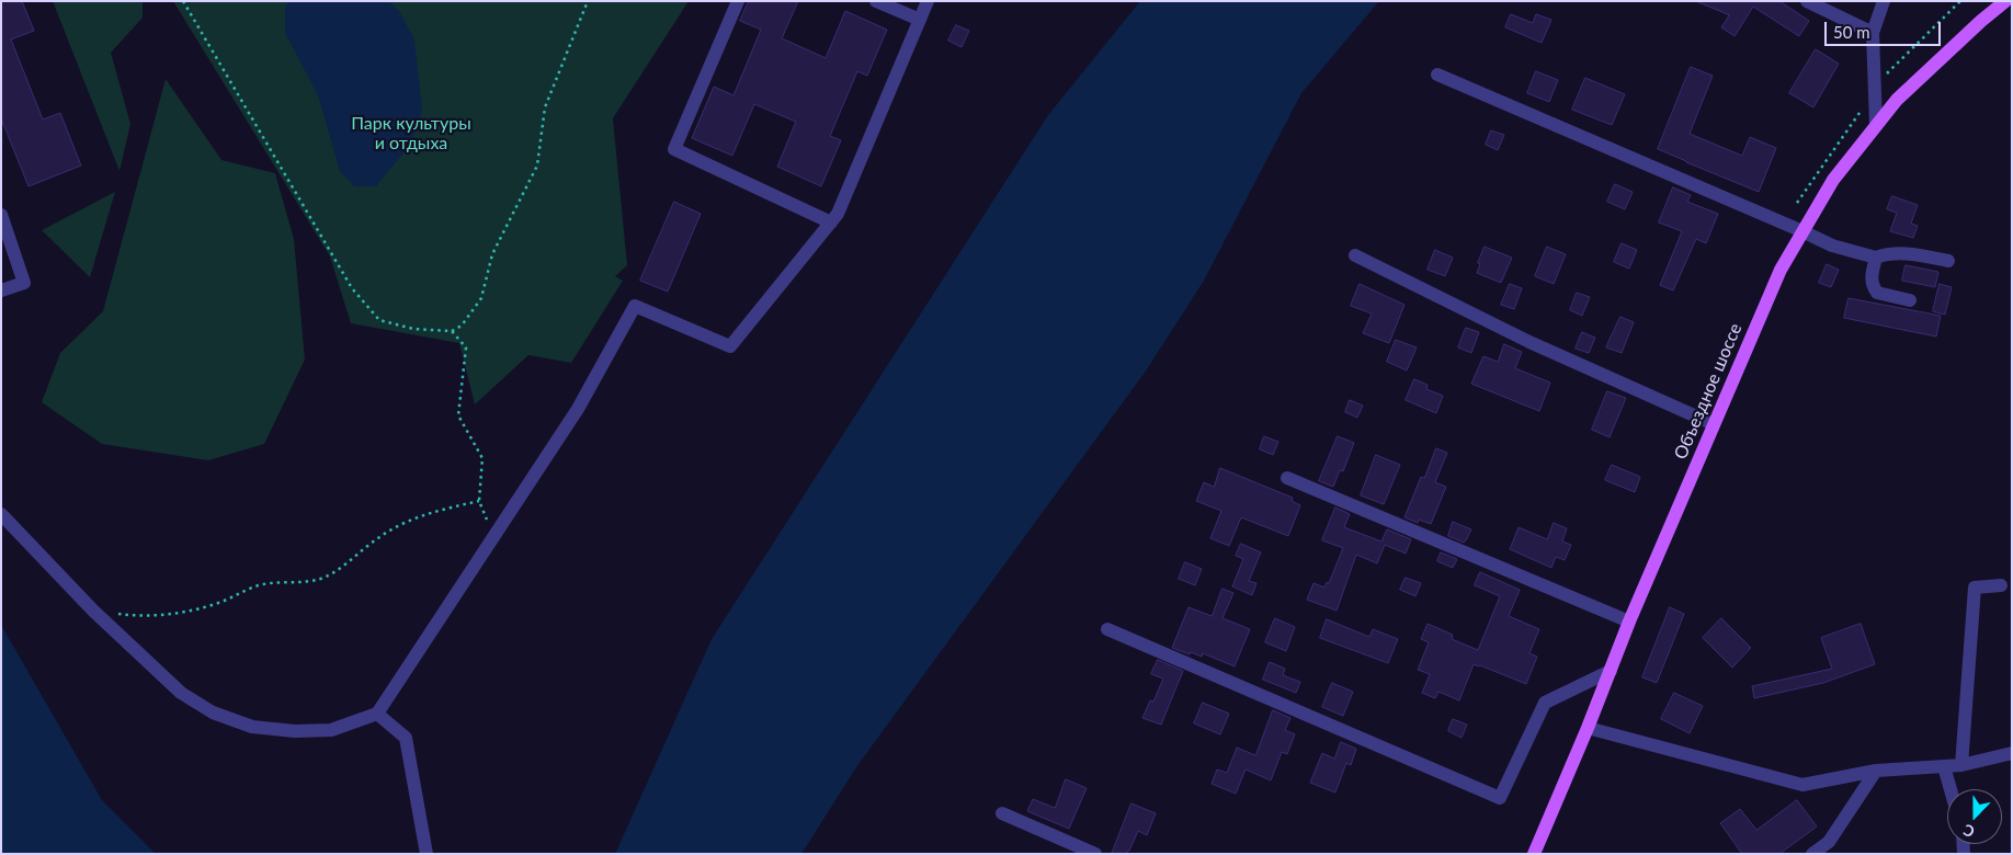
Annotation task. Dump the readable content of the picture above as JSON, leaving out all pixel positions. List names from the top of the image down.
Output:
{
  "streets": {
    "main road": ["Объездное шоссе"]
  },
  "parks": ["Парк культуры и отдыха"],
  "scale_bar": "50 m",
  "north": "bottom"
}
